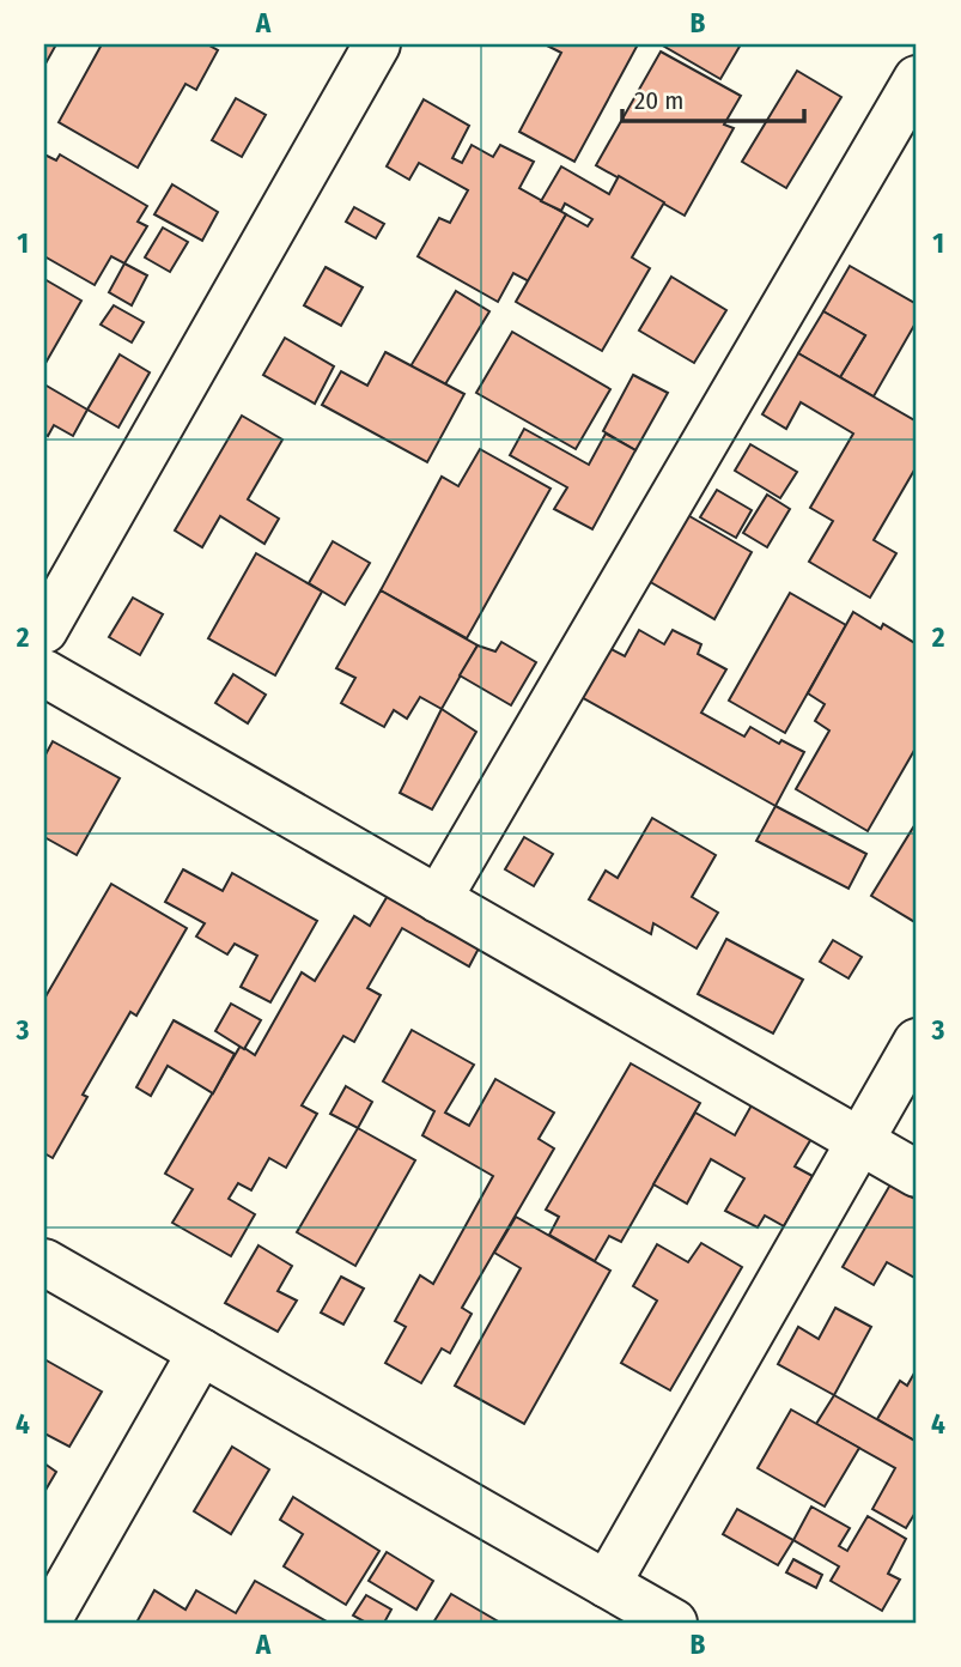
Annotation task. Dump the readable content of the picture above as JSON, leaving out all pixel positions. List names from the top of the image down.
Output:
{
  "scale_bar": "20 m",
  "grid": {
    "columns": ["A", "B"],
    "rows": [
      "1",
      "2",
      "3",
      "4"
    ]
  }
}
